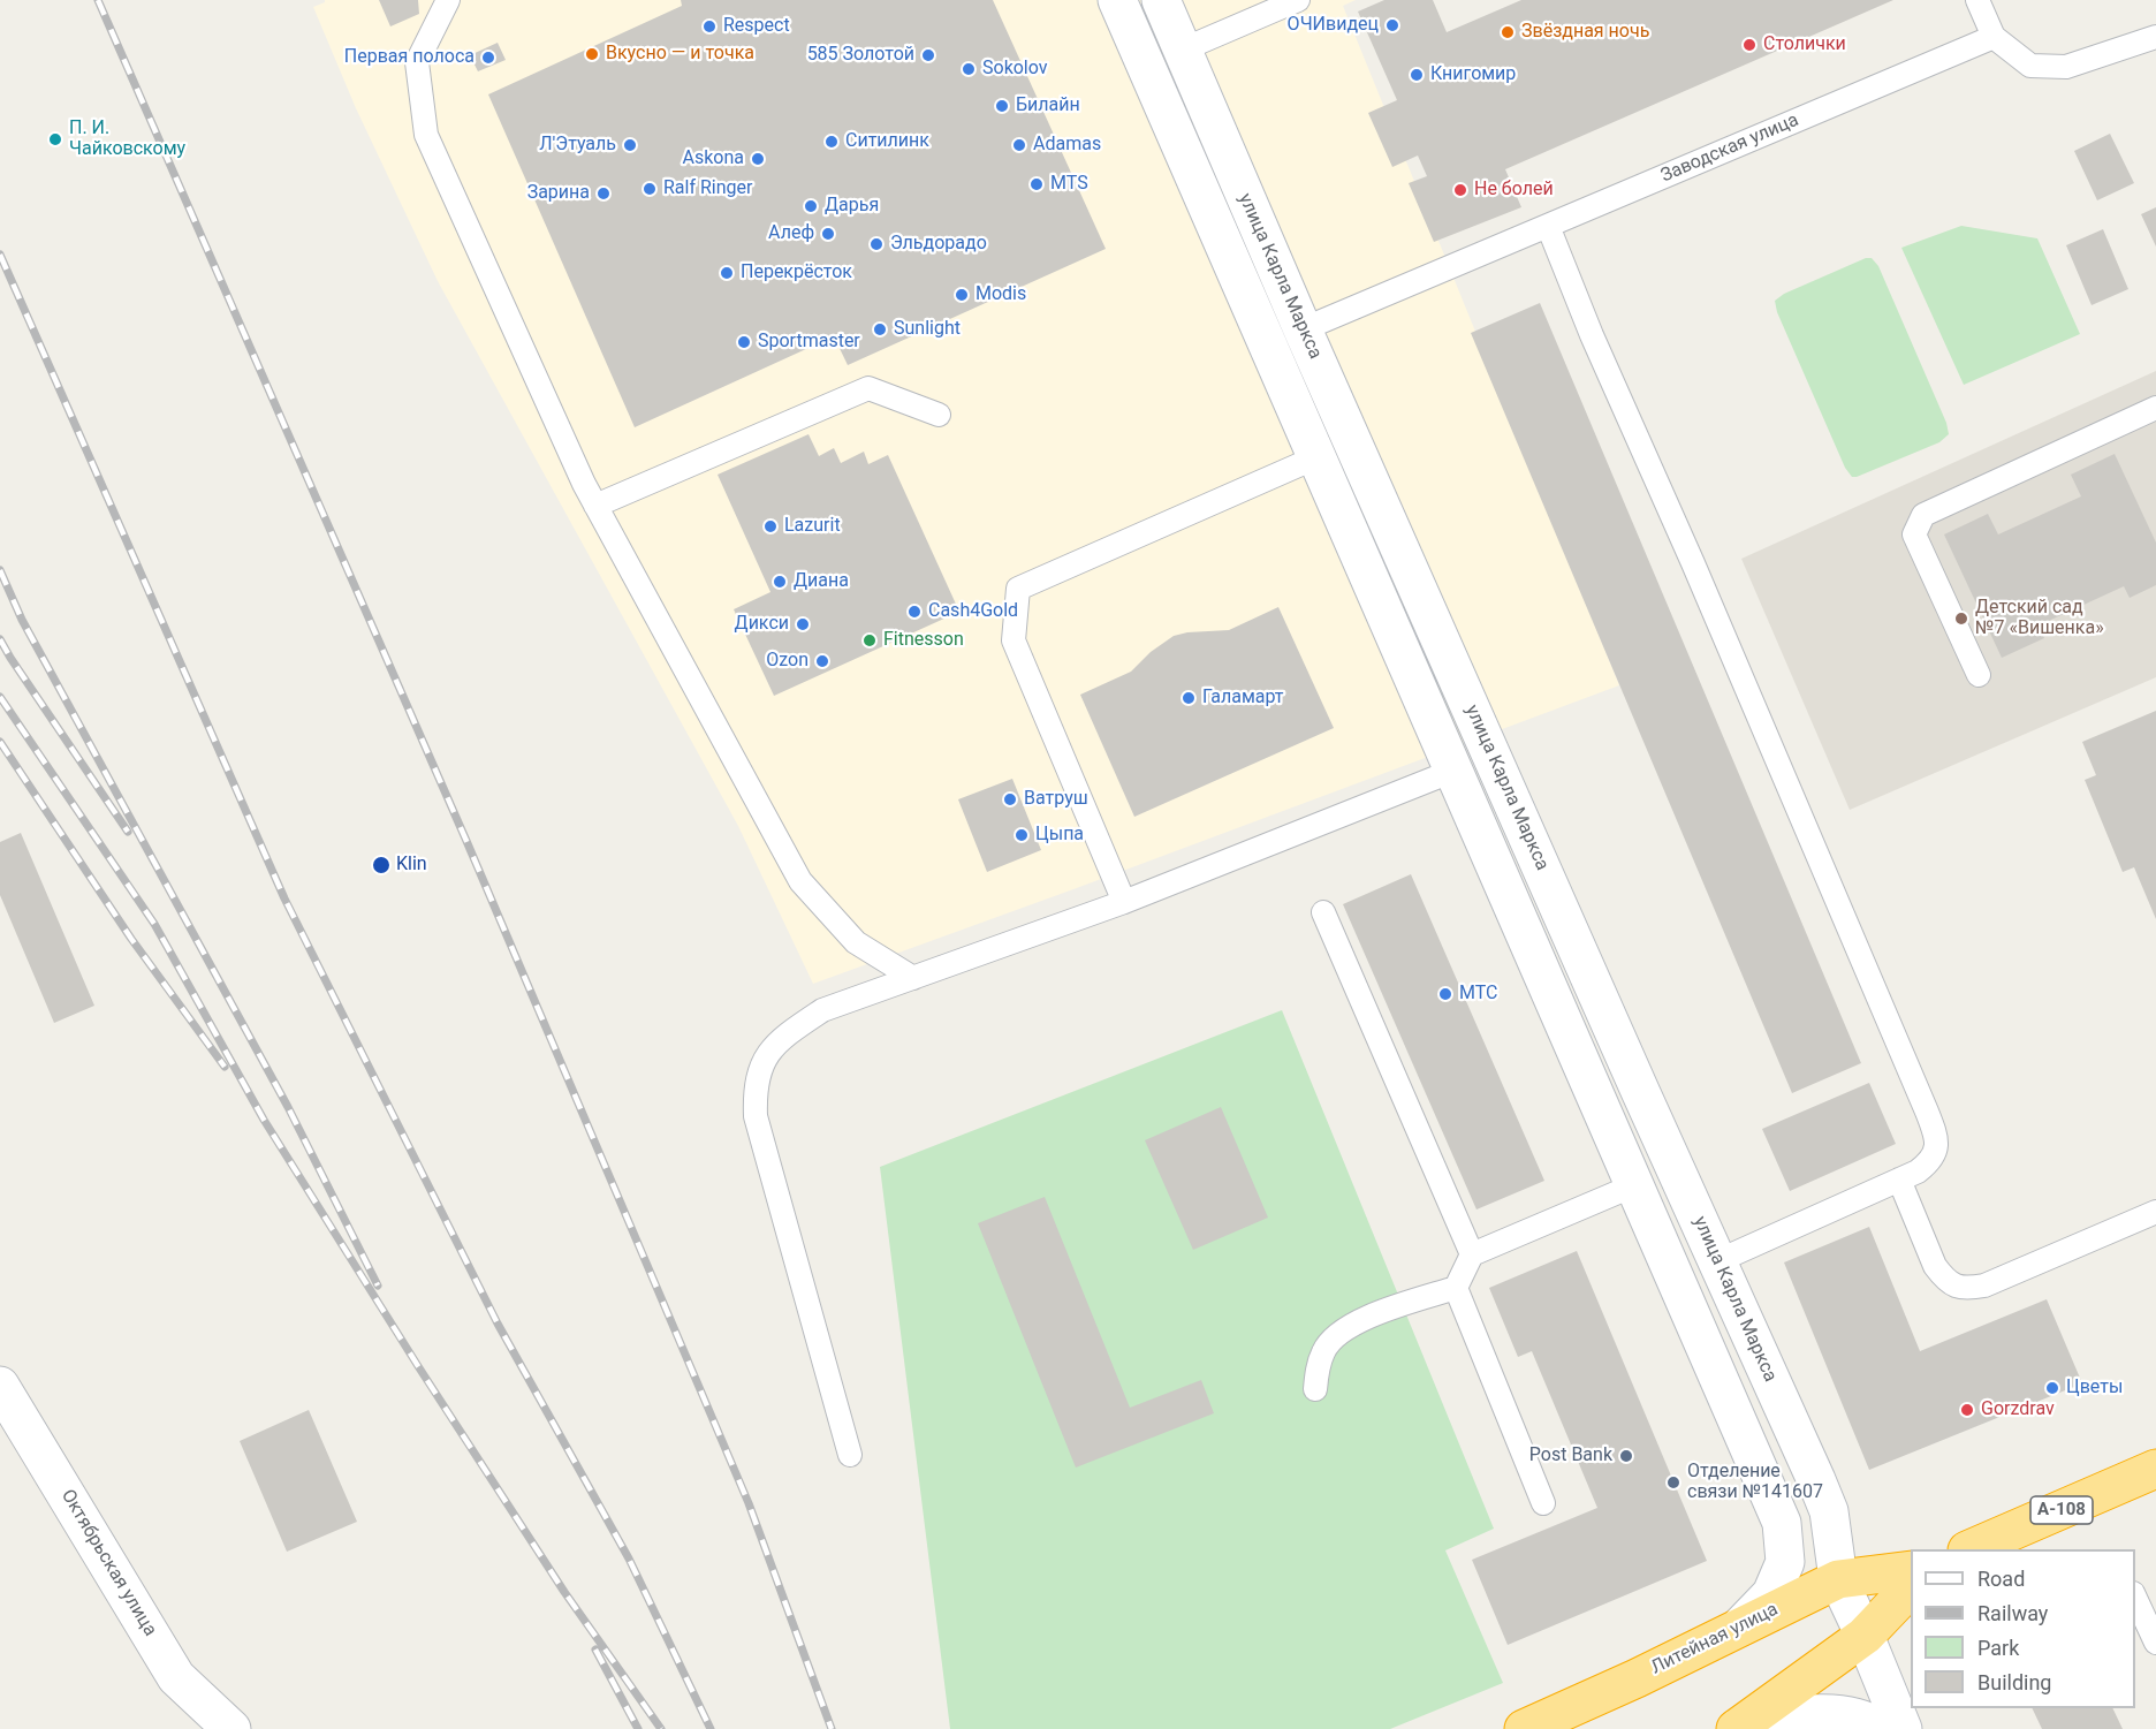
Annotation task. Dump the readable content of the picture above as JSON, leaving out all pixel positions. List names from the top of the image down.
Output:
{
  "streets": {
    "highway": ["А-108", "Литейная улица"],
    "street": ["улица Карла Маркса", "Октябрьская улица"],
    "lane": ["Заводская улица"]
  },
  "crossings": [
    ["Заводская улица", "улица Карла Маркса"],
    ["улица Карла Маркса", "Литейная улица"]
  ],
  "places": [
    "ОЧИвидец",
    "Respect",
    "Звёздная ночь",
    "Столички",
    "Вкусно — и точка",
    "585 Золотой",
    "Первая полоса",
    "Sokolov",
    "Книгомир",
    "Билайн",
    "П. И. Чайковскому",
    "Ситилинк",
    "Л'Этуаль",
    "Adamas",
    "Askona",
    "MTS",
    "Ralf Ringer",
    "Не болей",
    "Зарина",
    "Дарья",
    "Алеф",
    "Эльдорадо",
    "Перекрёсток",
    "Modis",
    "Sunlight",
    "Sportmaster",
    "Lazurit",
    "Диана",
    "Cash4Gold",
    "Детский сад №7 «Вишенка»",
    "Дикси",
    "Fitnesson",
    "Ozon",
    "Галамарт",
    "Ватруш",
    "Цыпа",
    "Klin",
    "МТС",
    "Цветы",
    "Gorzdrav",
    "Post Bank",
    "Отделение связи №141607"
  ],
  "legend": [
    "Road",
    "Railway",
    "Park",
    "Building"
  ]
}
